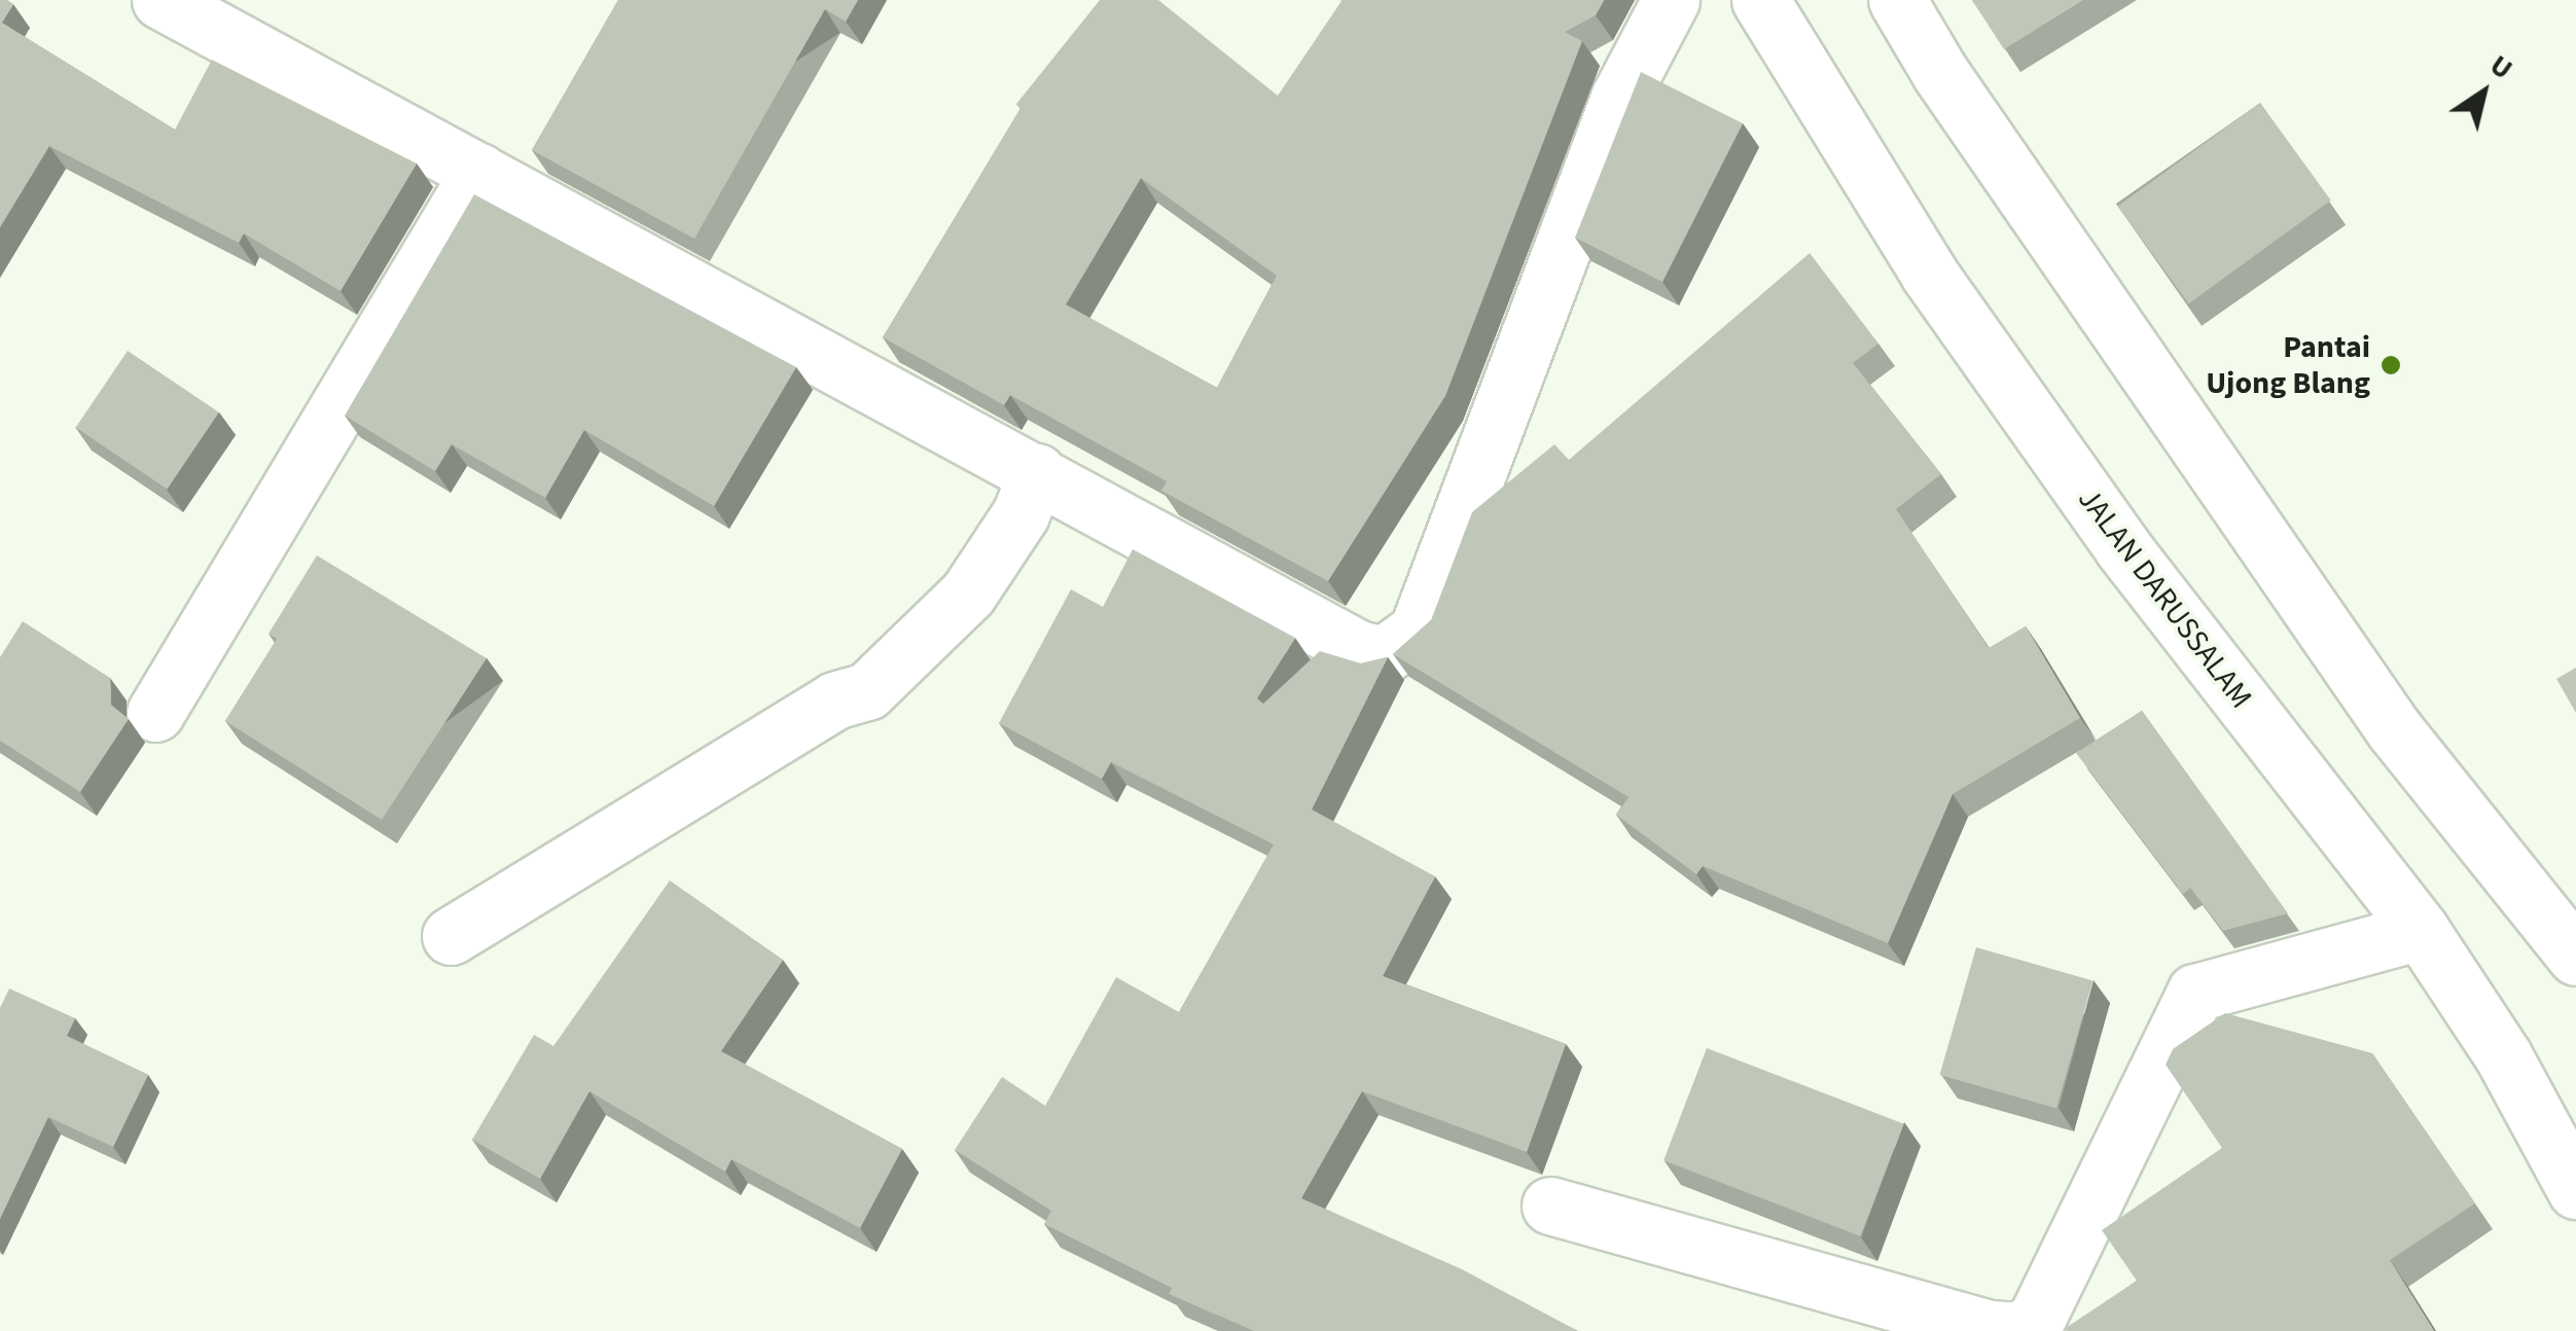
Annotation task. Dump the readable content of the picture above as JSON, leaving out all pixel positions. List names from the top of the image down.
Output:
{
  "streets": {
    "street": ["JALAN DARUSSALAM"]
  },
  "places": ["Pantai Ujong Blang"],
  "north": "top right"
}
